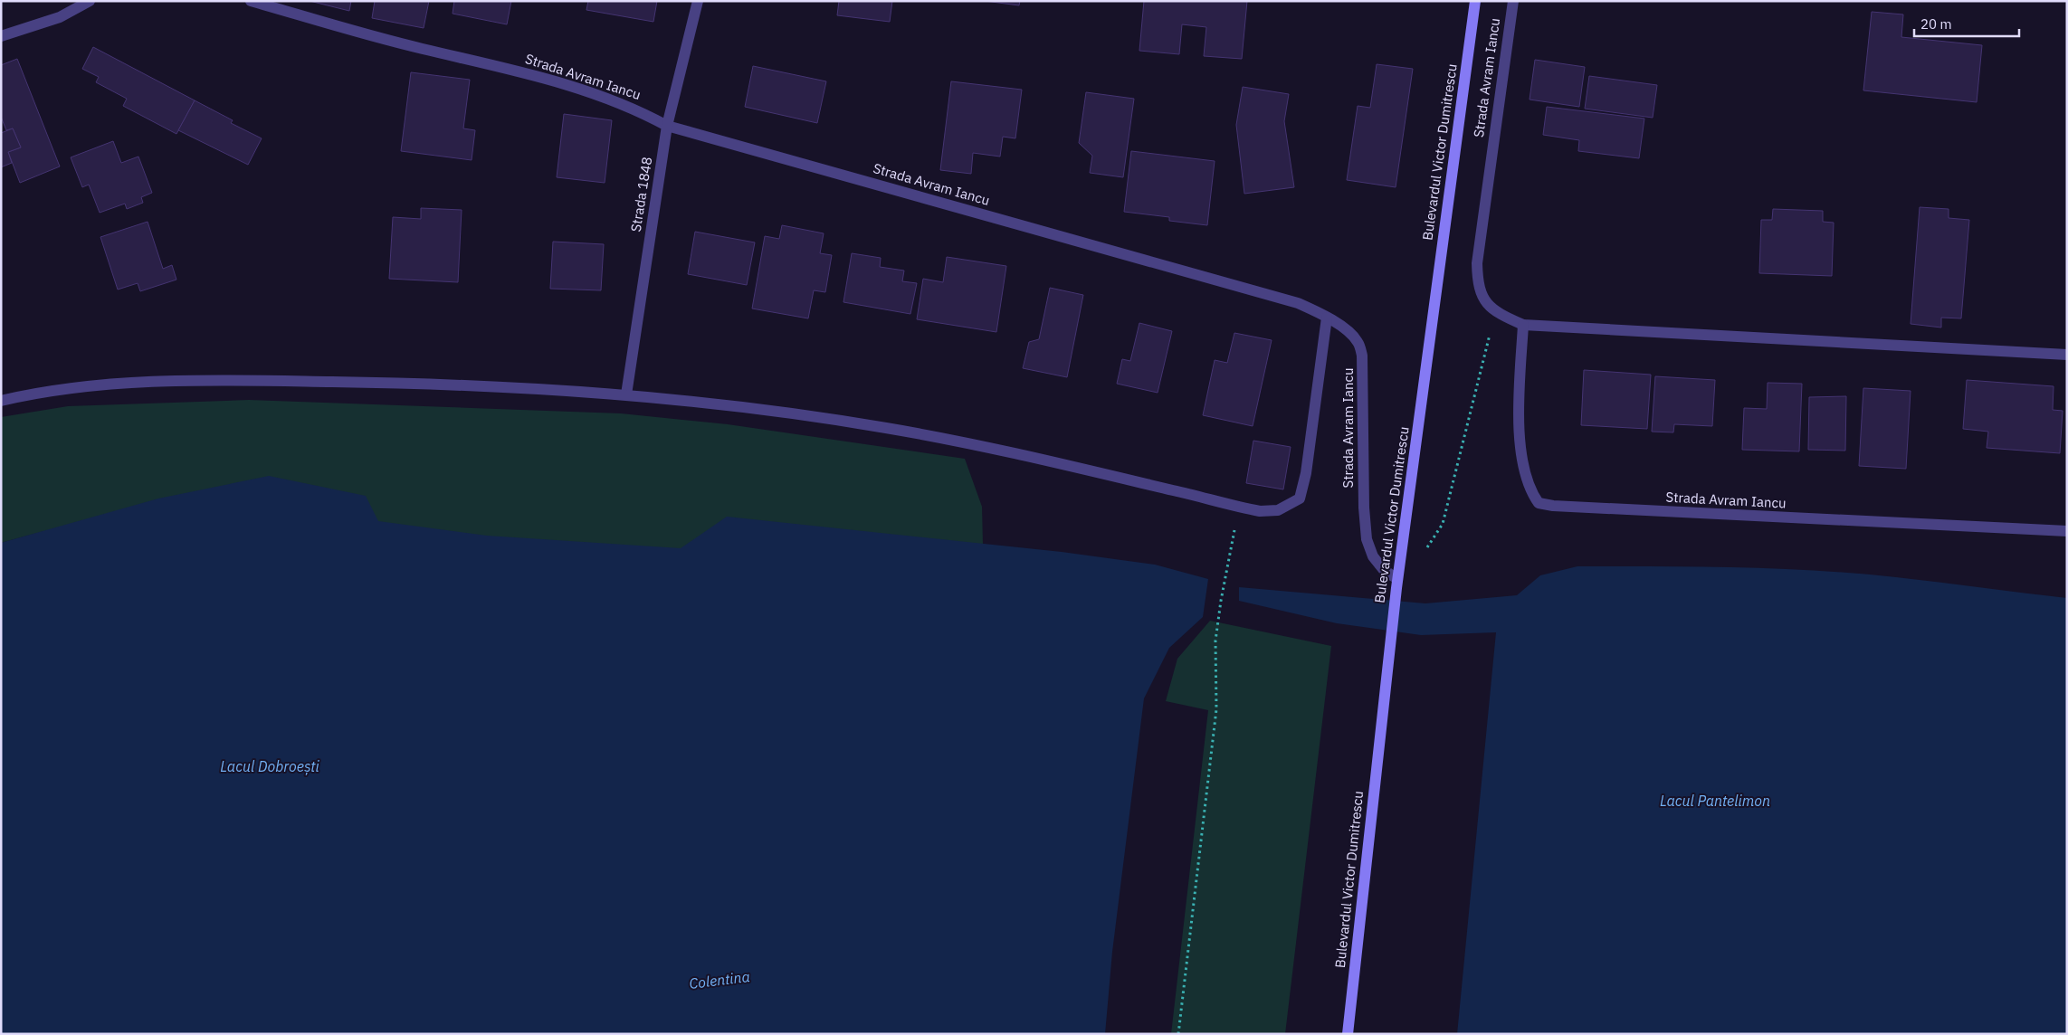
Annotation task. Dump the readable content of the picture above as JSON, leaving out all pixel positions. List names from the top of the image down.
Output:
{
  "streets": {
    "street": ["Strada Avram Iancu", "Bulevardul Victor Dumitrescu", "Strada 1848"]
  },
  "crossings": [
    ["Strada Avram Iancu", "Bulevardul Victor Dumitrescu"],
    ["Strada Avram Iancu", "Strada 1848"]
  ],
  "water": ["Lacul Dobroești", "Lacul Pantelimon", "Colentina"],
  "scale_bar": "20 m"
}
